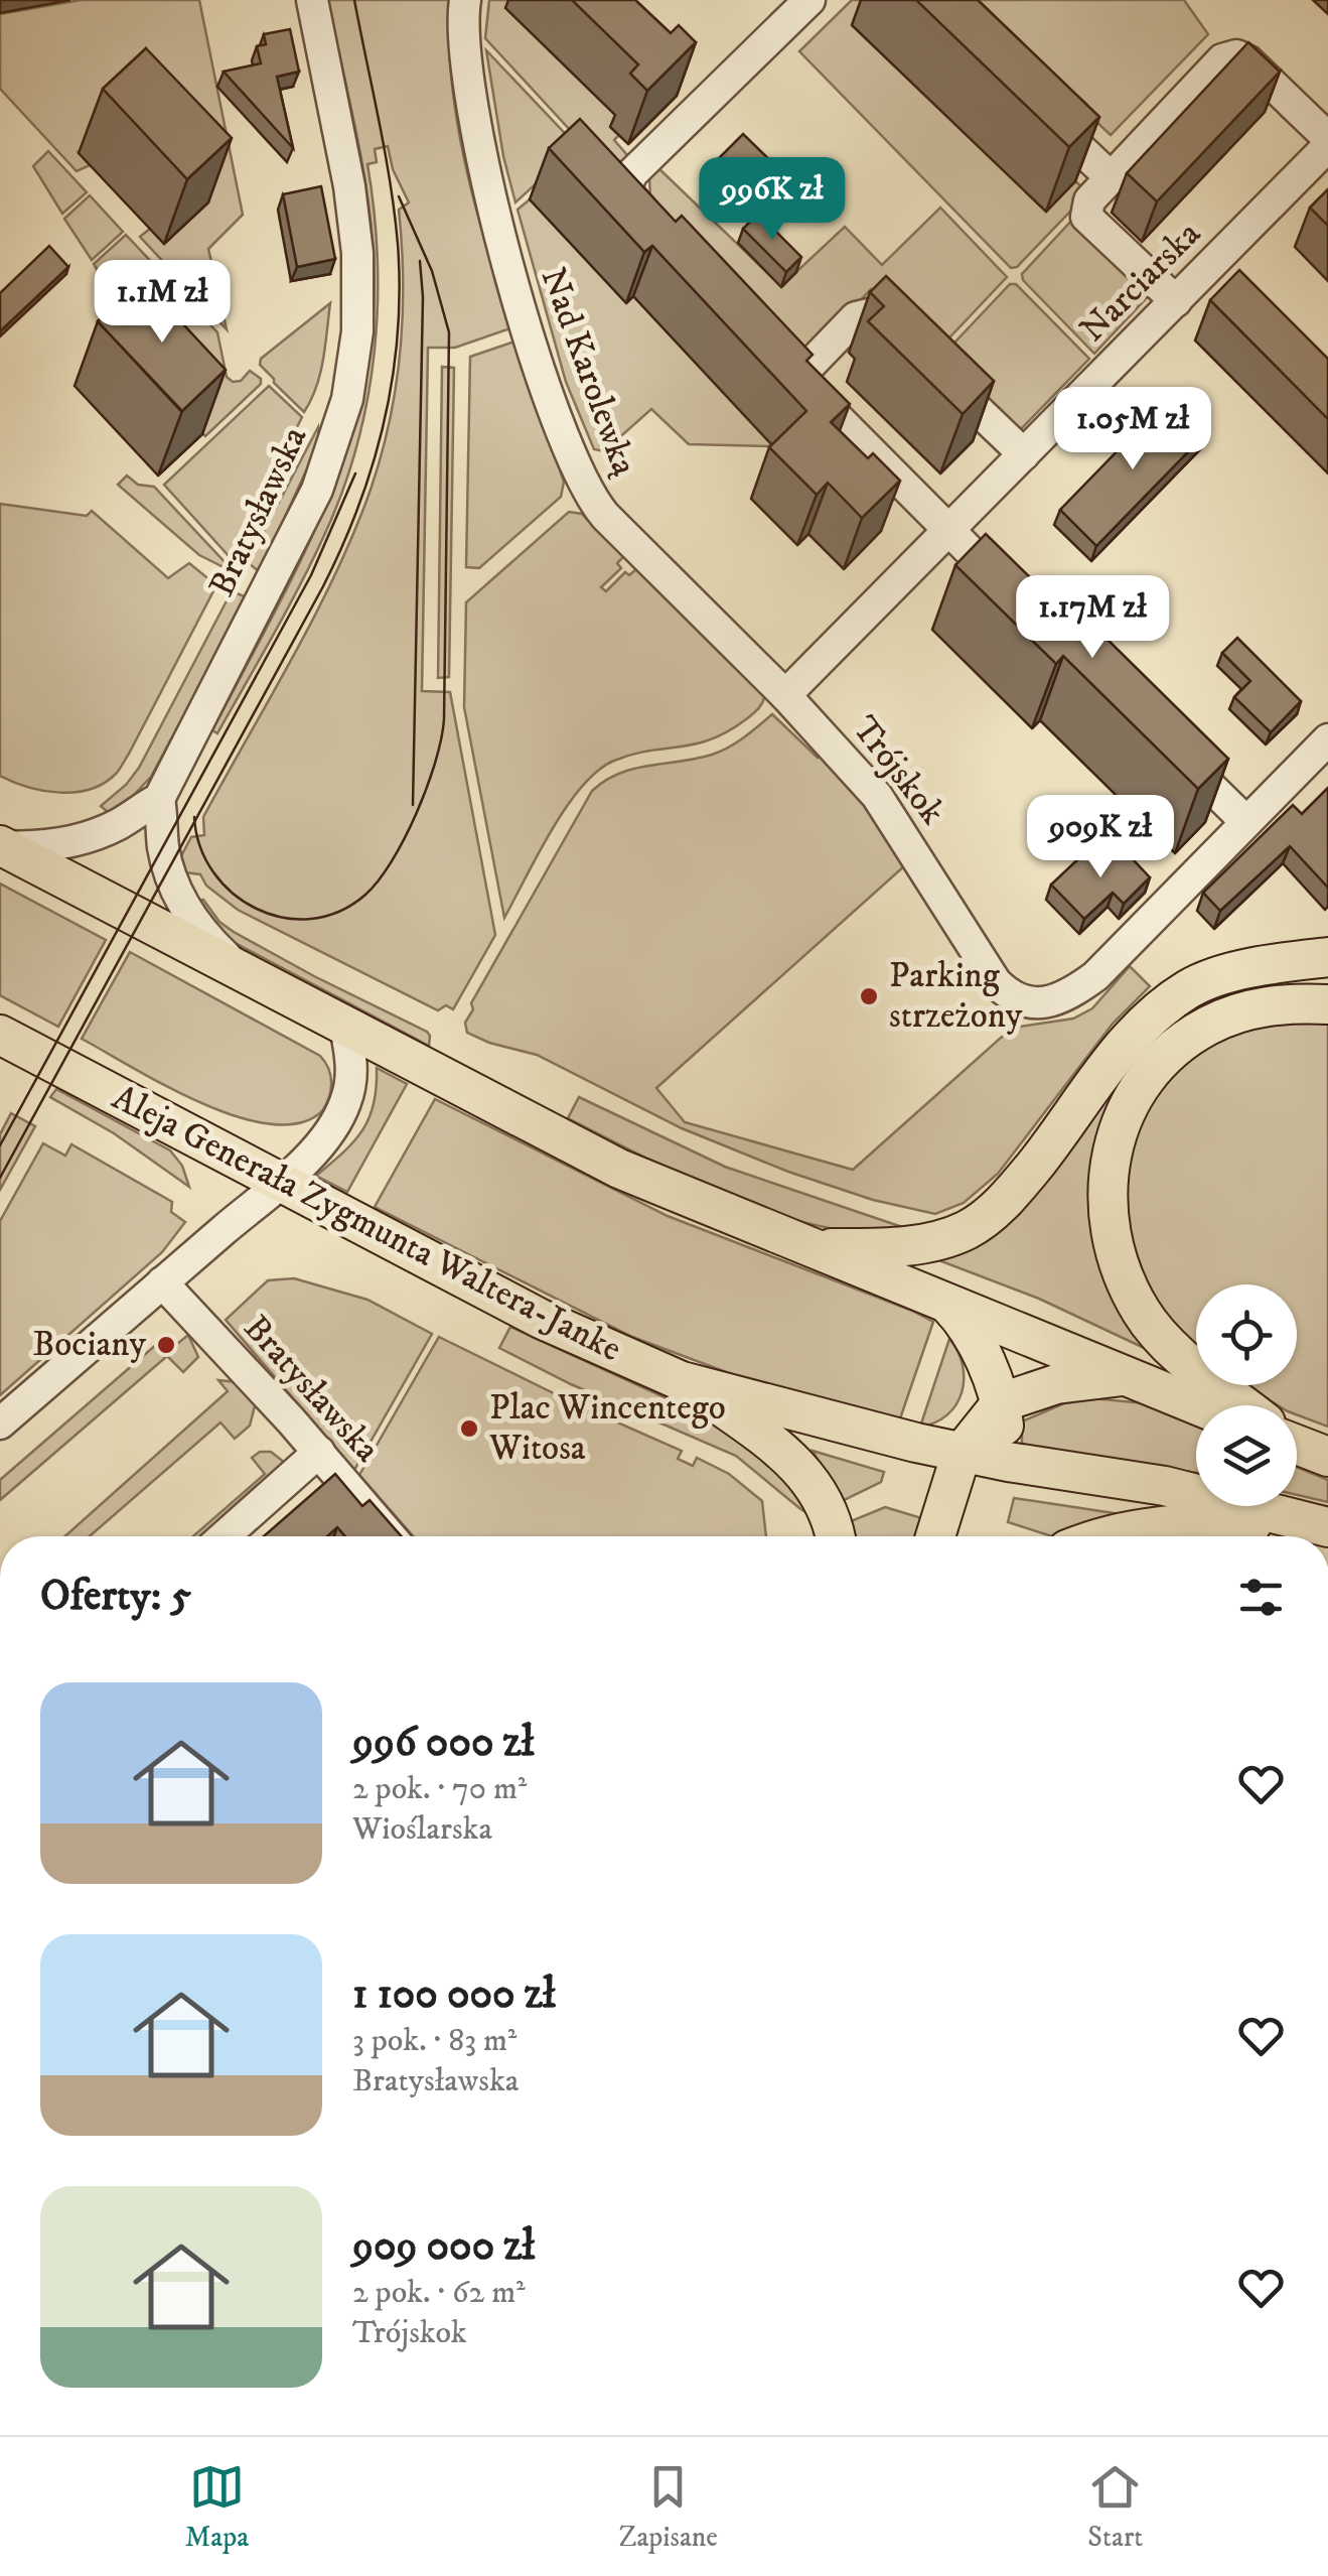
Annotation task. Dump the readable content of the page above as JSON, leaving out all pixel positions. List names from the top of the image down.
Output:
{
  "streets": {
    "main road": ["Aleja Generała Zygmunta Waltera-Janke"],
    "street": [
      "Narciarska",
      "Nad Karolewką",
      "Bratysławska",
      "Trójskok"
    ]
  },
  "crossings": [
    ["Narciarska", "Nad Karolewką"],
    ["Narciarska", "Trójskok"],
    ["Nad Karolewką", "Trójskok"]
  ],
  "places": ["Parking strzeżony", "Bociany", "Plac Wincentego Witosa"],
  "page": {
    "price": [
      "996K zł",
      "1.1M zł",
      "1.05M zł",
      "1.17M zł",
      "909K zł"
    ],
    "heading": "Oferty: 5",
    "list": [
      {
        "name": "996 000 zł",
        "note": "2 pok. · 70 m² · Wioślarska"
      },
      {
        "name": "1 100 000 zł",
        "note": "3 pok. · 83 m² · Bratysławska"
      },
      {
        "name": "909 000 zł",
        "note": "2 pok. · 62 m² · Trójskok"
      }
    ],
    "tabs": ["Mapa", "Zapisane", "Start"]
  }
}
